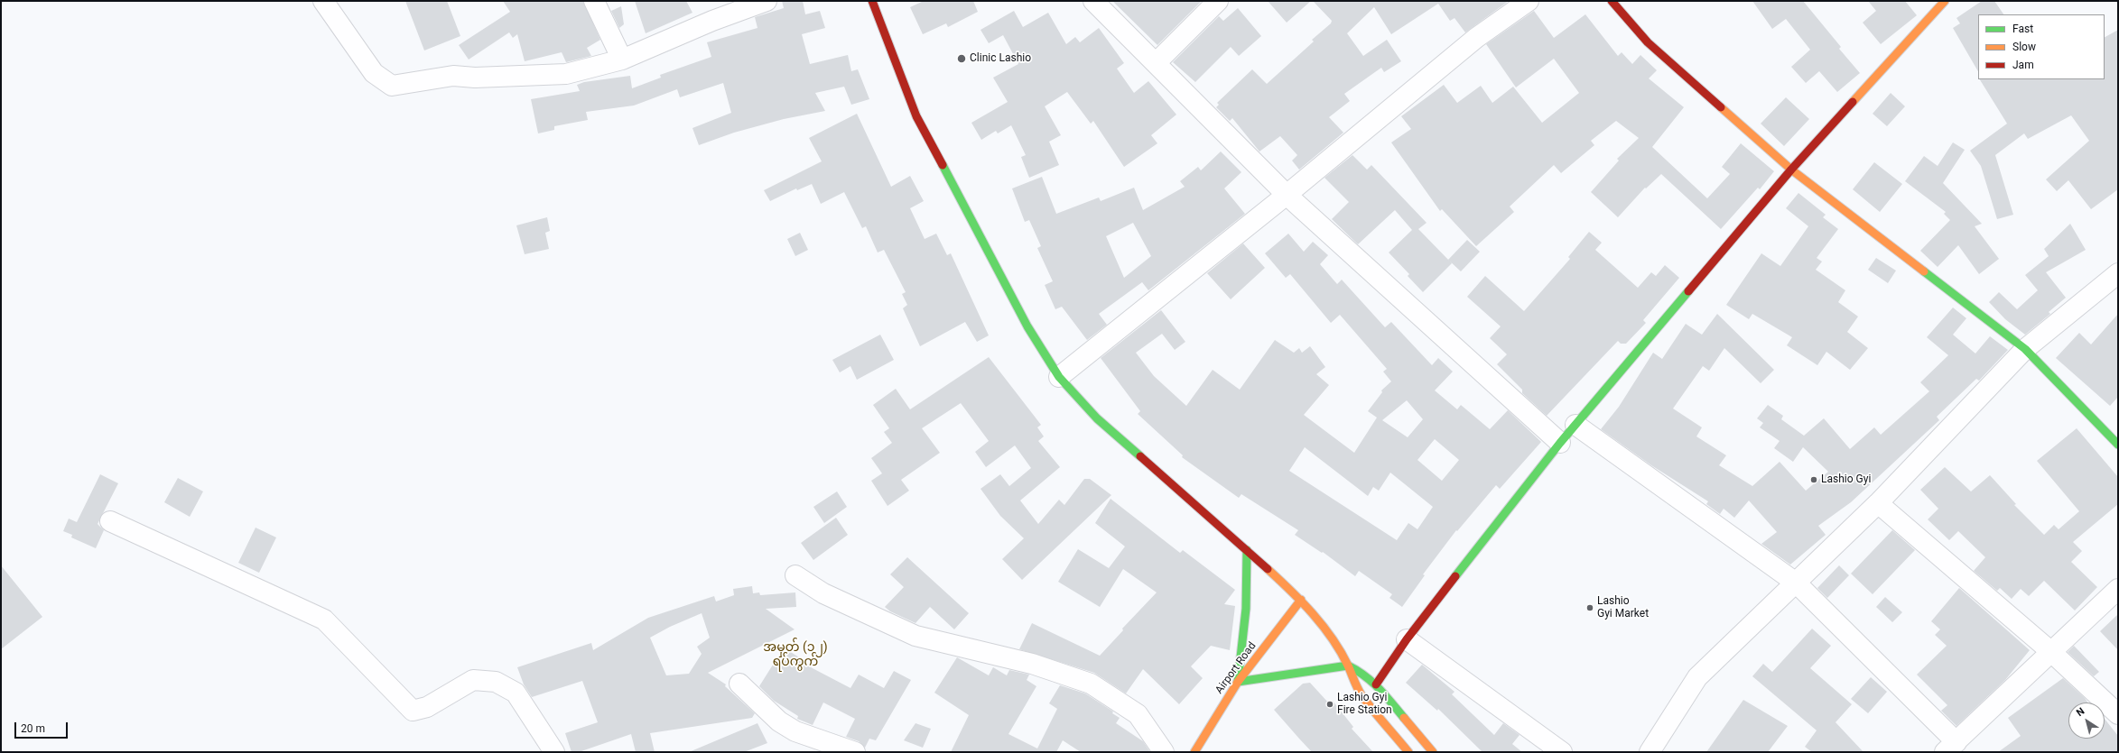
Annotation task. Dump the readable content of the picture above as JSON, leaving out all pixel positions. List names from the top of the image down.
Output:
{
  "streets": {
    "street": ["Airport Road"]
  },
  "districts": ["အမှတ် (၁၂) ရပ်ကွက်"],
  "places": [
    "Clinic Lashio",
    "Lashio Gyi",
    "Lashio Gyi Market",
    "Lashio Gyi Fire Station"
  ],
  "legend": ["Fast", "Slow", "Jam"],
  "scale_bar": "20 m",
  "north": "top left"
}
